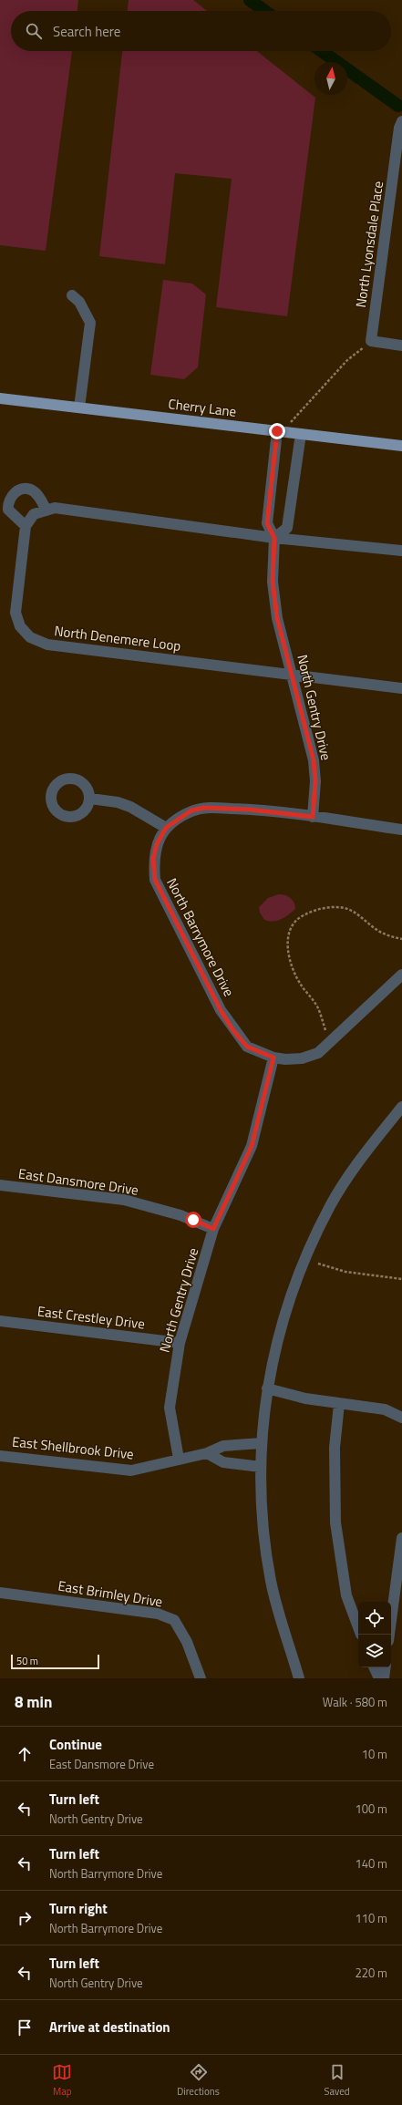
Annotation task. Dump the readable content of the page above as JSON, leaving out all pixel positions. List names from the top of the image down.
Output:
{
  "streets": {
    "main road": ["Cherry Lane"],
    "street": [
      "North Lyonsdale Place",
      "North Denemere Loop",
      "North Gentry Drive",
      "North Barrymore Drive",
      "East Dansmore Drive",
      "East Crestley Drive",
      "East Shellbrook Drive",
      "East Brimley Drive"
    ]
  },
  "crossings": [
    ["Cherry Lane", "North Gentry Drive"],
    ["North Denemere Loop", "North Gentry Drive"],
    ["North Gentry Drive", "North Barrymore Drive"],
    ["North Gentry Drive", "East Dansmore Drive"],
    ["North Gentry Drive", "East Crestley Drive"],
    ["North Gentry Drive", "East Shellbrook Drive"]
  ],
  "scale_bar": "50 m",
  "north": "top",
  "page": {
    "search": "Search here",
    "scale": "50 m",
    "heading": ["8 min", "Walk · 580 m"],
    "list": [
      ["Continue", "East Dansmore Drive", "10 m"],
      ["Turn left", "North Gentry Drive", "100 m"],
      ["Turn left", "North Barrymore Drive", "140 m"],
      ["Turn right", "North Barrymore Drive", "110 m"],
      ["Turn left", "North Gentry Drive", "220 m"],
      "Arrive at destination"
    ],
    "nav": ["Map", "Directions", "Saved"]
  }
}
